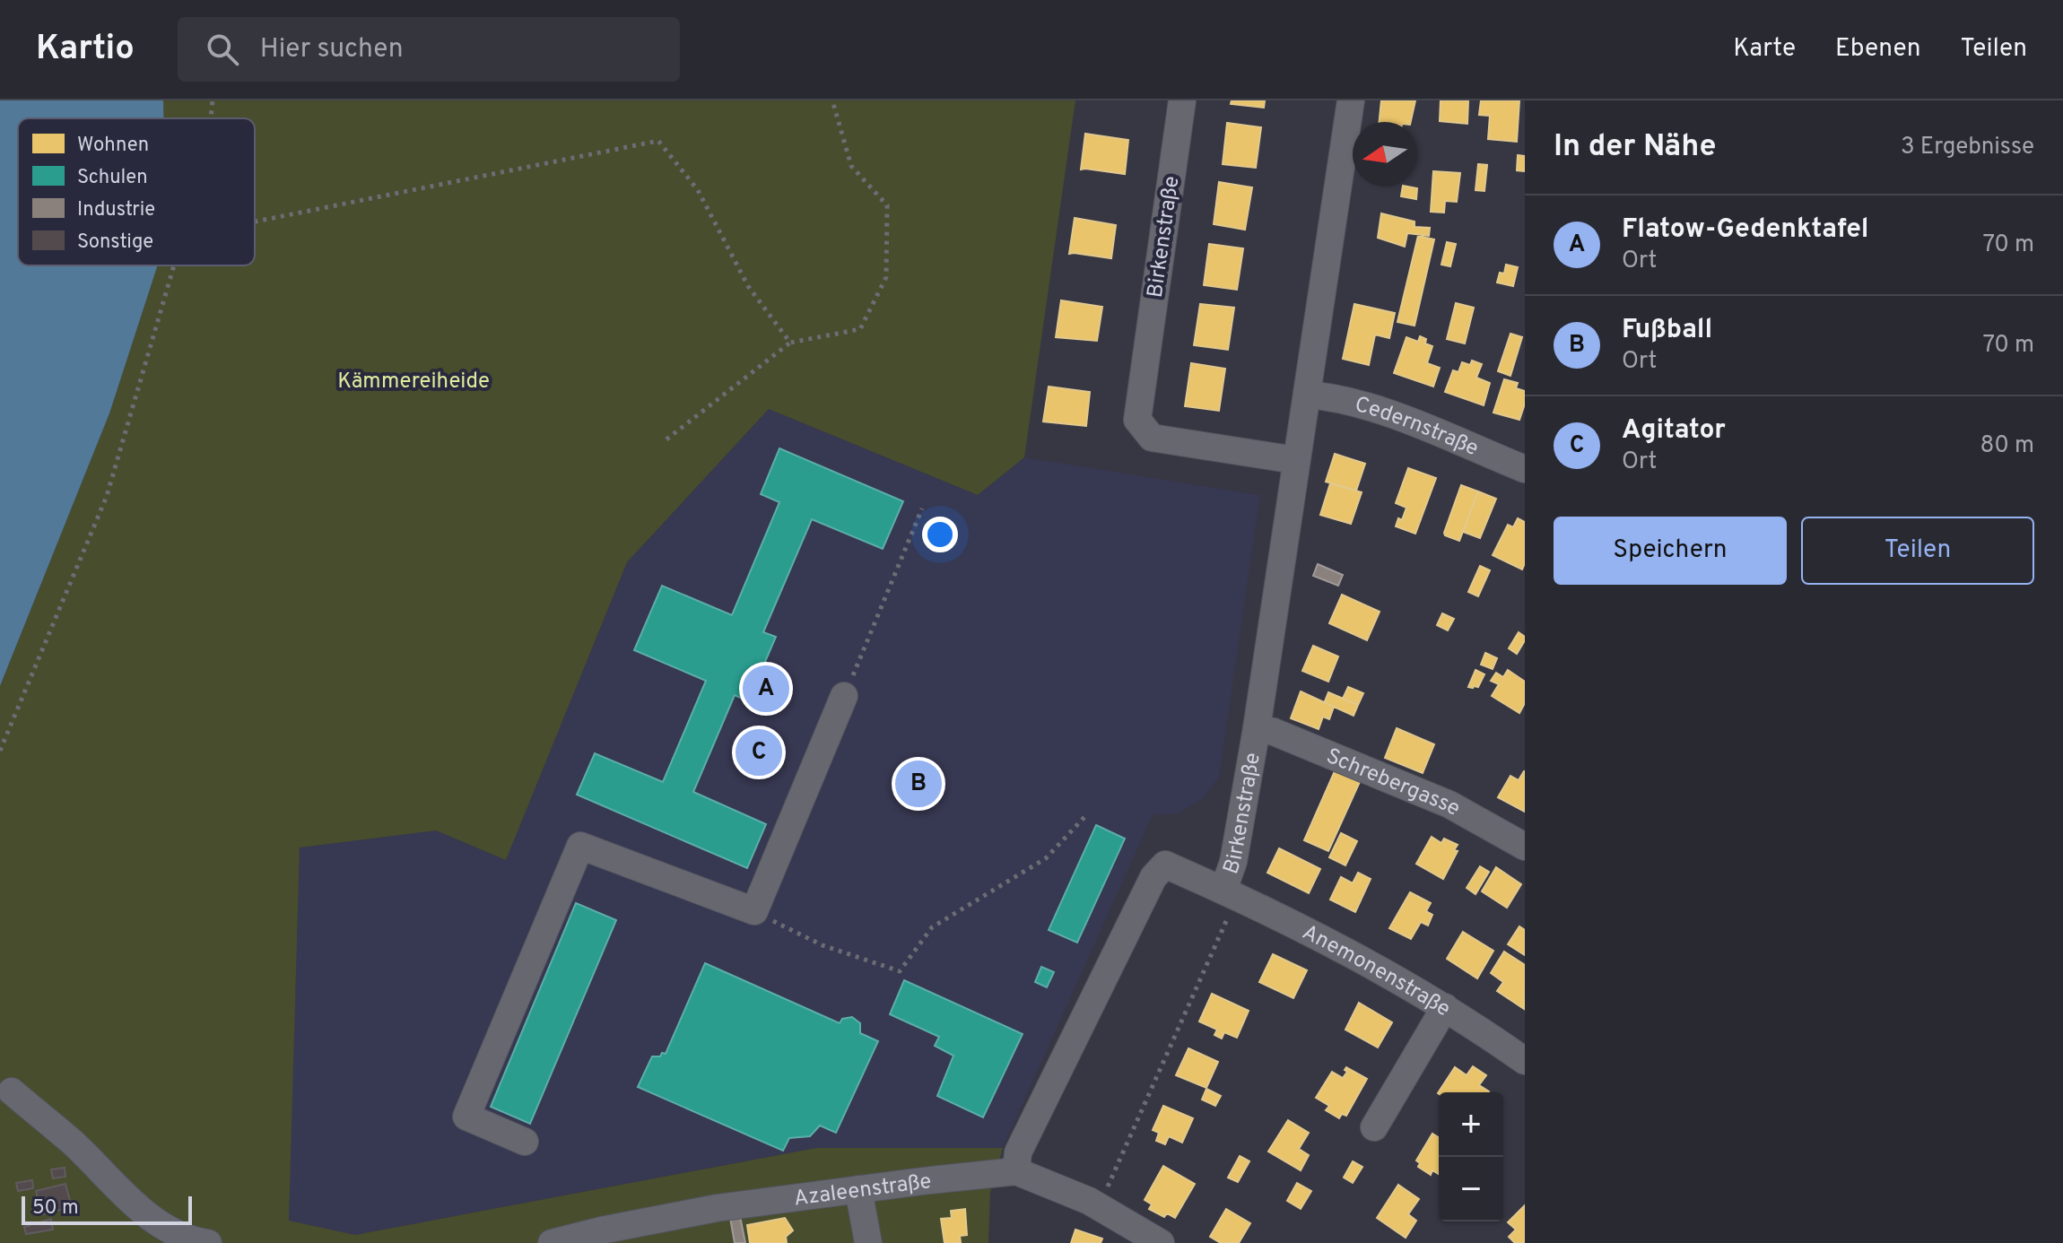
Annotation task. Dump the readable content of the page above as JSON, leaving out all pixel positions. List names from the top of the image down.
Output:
{
  "streets": {
    "street": [
      "Birkenstraße",
      "Cedernstraße",
      "Schrebergasse",
      "Anemonenstraße",
      "Azaleenstraße"
    ]
  },
  "crossings": [
    ["Birkenstraße", "Cedernstraße"],
    ["Birkenstraße", "Schrebergasse"],
    ["Birkenstraße", "Anemonenstraße"],
    ["Birkenstraße", "Azaleenstraße"]
  ],
  "parks": ["Kämmereiheide"],
  "legend": [
    "Wohnen",
    "Schulen",
    "Industrie",
    "Sonstige"
  ],
  "scale_bar": "50 m",
  "north": "left",
  "page": {
    "header": "Kartio",
    "search": "Hier suchen",
    "nav": ["Karte", "Ebenen", "Teilen"],
    "heading": ["In der Nähe", "3 Ergebnisse"],
    "list": [
      {
        "mark": "A",
        "name": "Flatow-Gedenktafel",
        "note": "Ort",
        "value": "70 m"
      },
      {
        "mark": "B",
        "name": "Fußball",
        "note": "Ort",
        "value": "70 m"
      },
      {
        "mark": "C",
        "name": "Agitator",
        "note": "Ort",
        "value": "80 m"
      }
    ],
    "buttons": ["Speichern", "Teilen"],
    "pins": ["A", "C", "B"],
    "map_buttons": ["+", "−"],
    "scale": "50 m"
  }
}
